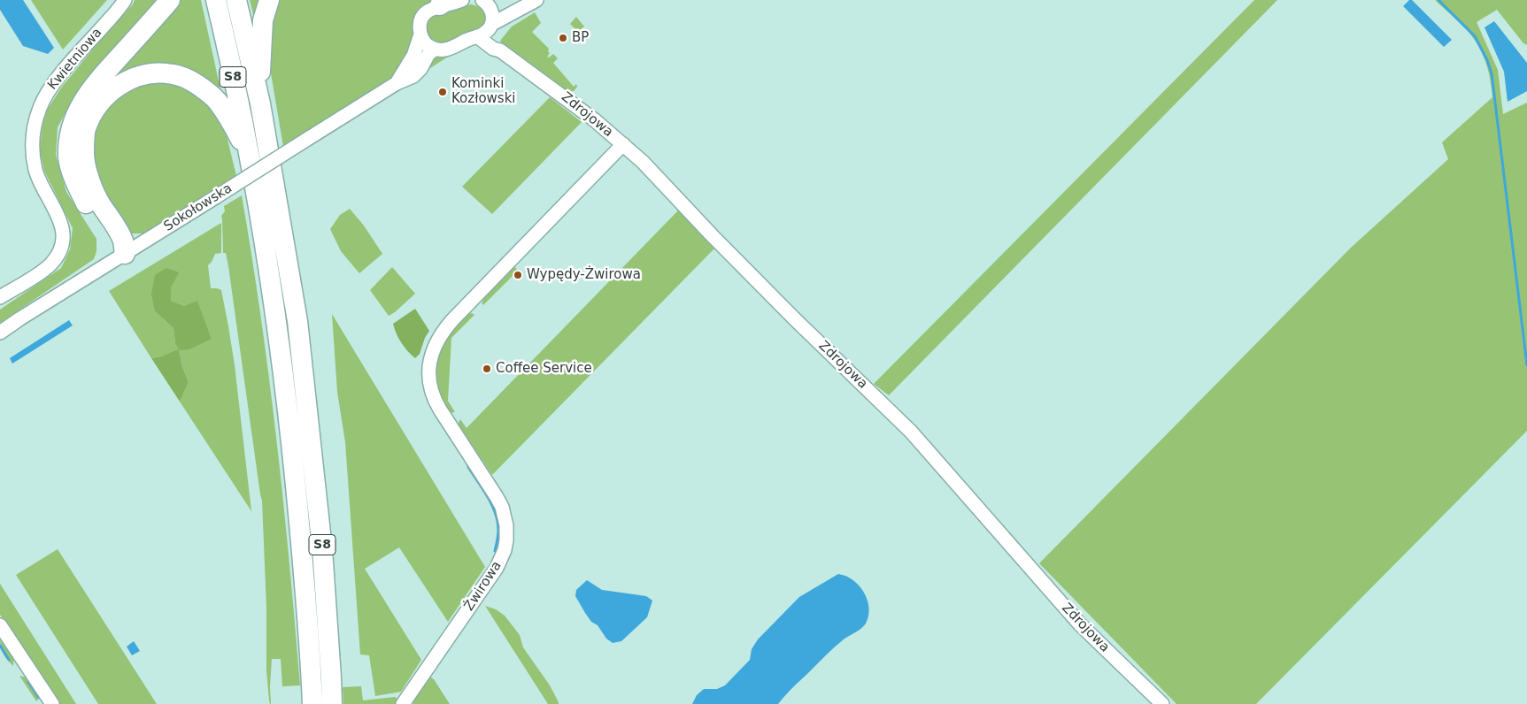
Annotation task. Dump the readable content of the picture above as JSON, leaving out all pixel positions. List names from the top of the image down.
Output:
{
  "streets": {
    "highway": ["S8"],
    "street": [
      "Kwietniowa",
      "Zdrojowa",
      "Sokołowska",
      "Żwirowa"
    ]
  },
  "crossings": [
    ["Zdrojowa", "Żwirowa"]
  ],
  "places": [
    "BP",
    "Kominki Kozłowski",
    "Wypędy-Żwirowa",
    "Coffee Service"
  ]
}
